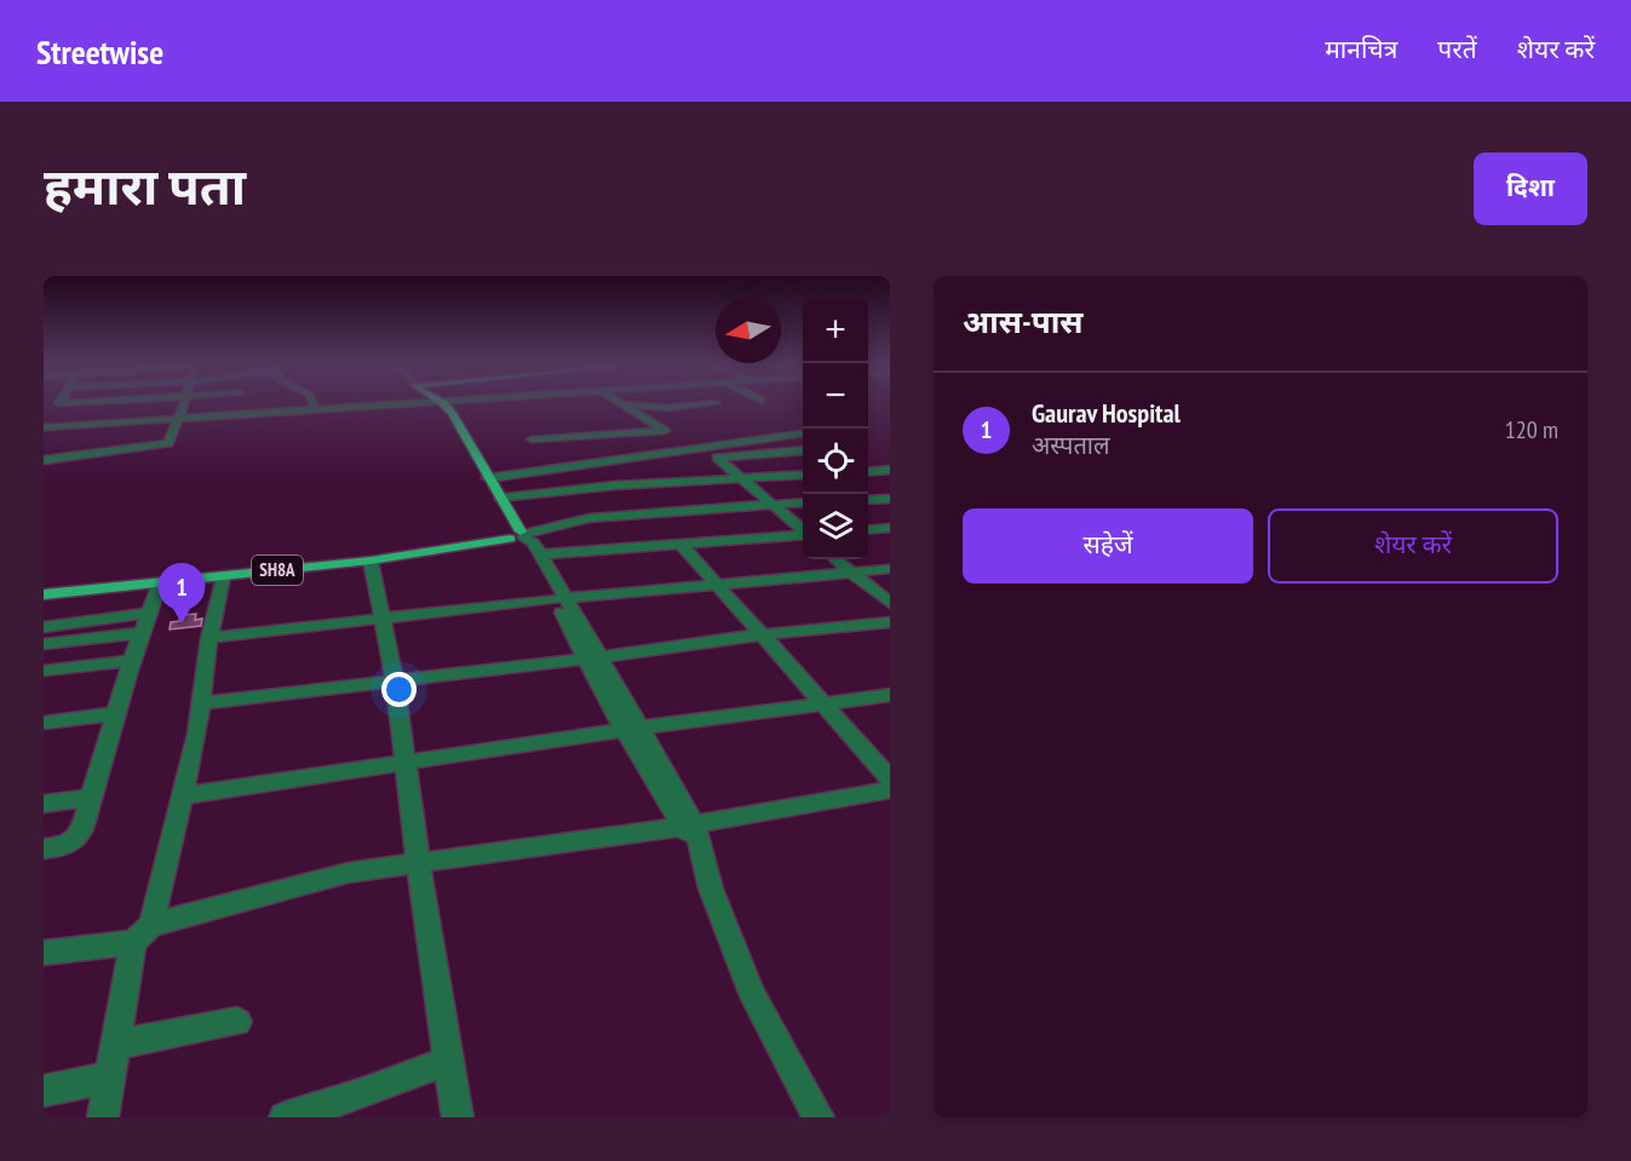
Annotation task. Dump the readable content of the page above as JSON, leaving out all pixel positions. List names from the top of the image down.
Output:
{
  "streets": {
    "main road": ["SH8A"]
  },
  "north": "left",
  "page": {
    "header": "Streetwise",
    "nav": ["मानचित्र", "परतें", "शेयर करें"],
    "title": "हमारा पता",
    "buttons": [
      "दिशा",
      ["सहेजें", "शेयर करें"]
    ],
    "heading": "आस-पास",
    "map_buttons": ["+", "−"],
    "list": [
      {
        "mark": "1",
        "name": "Gaurav Hospital",
        "note": "अस्पताल",
        "value": "120 m"
      }
    ],
    "pins": "1"
  }
}
